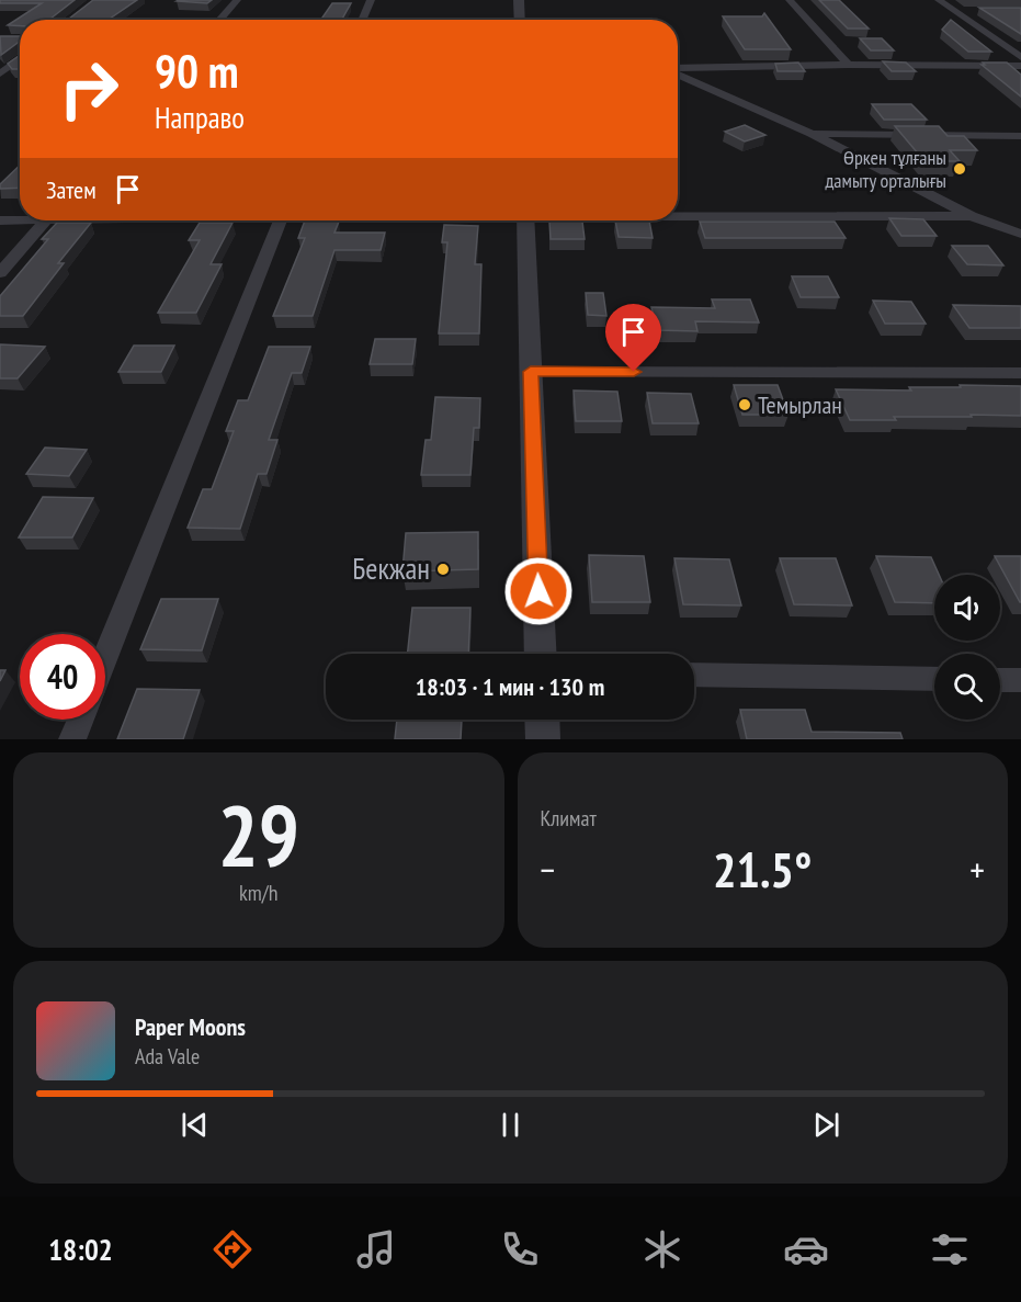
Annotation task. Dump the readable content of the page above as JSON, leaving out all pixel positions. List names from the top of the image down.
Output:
{
  "places": ["Өркен тұлғаны дамыту орталығы", "Темырлан", "Бекжан"],
  "page": {
    "turn": ["90 m", "Направо"],
    "then": "Затем",
    "limit": "40",
    "trip": "18:03 · 1 мин · 130 m",
    "tile": [
      ["29", "km/h"],
      "Климат"
    ],
    "heat": ["−", "21.5°", "+"],
    "song": ["Paper Moons", "Ada Vale"],
    "tabs": "18:02"
  }
}
